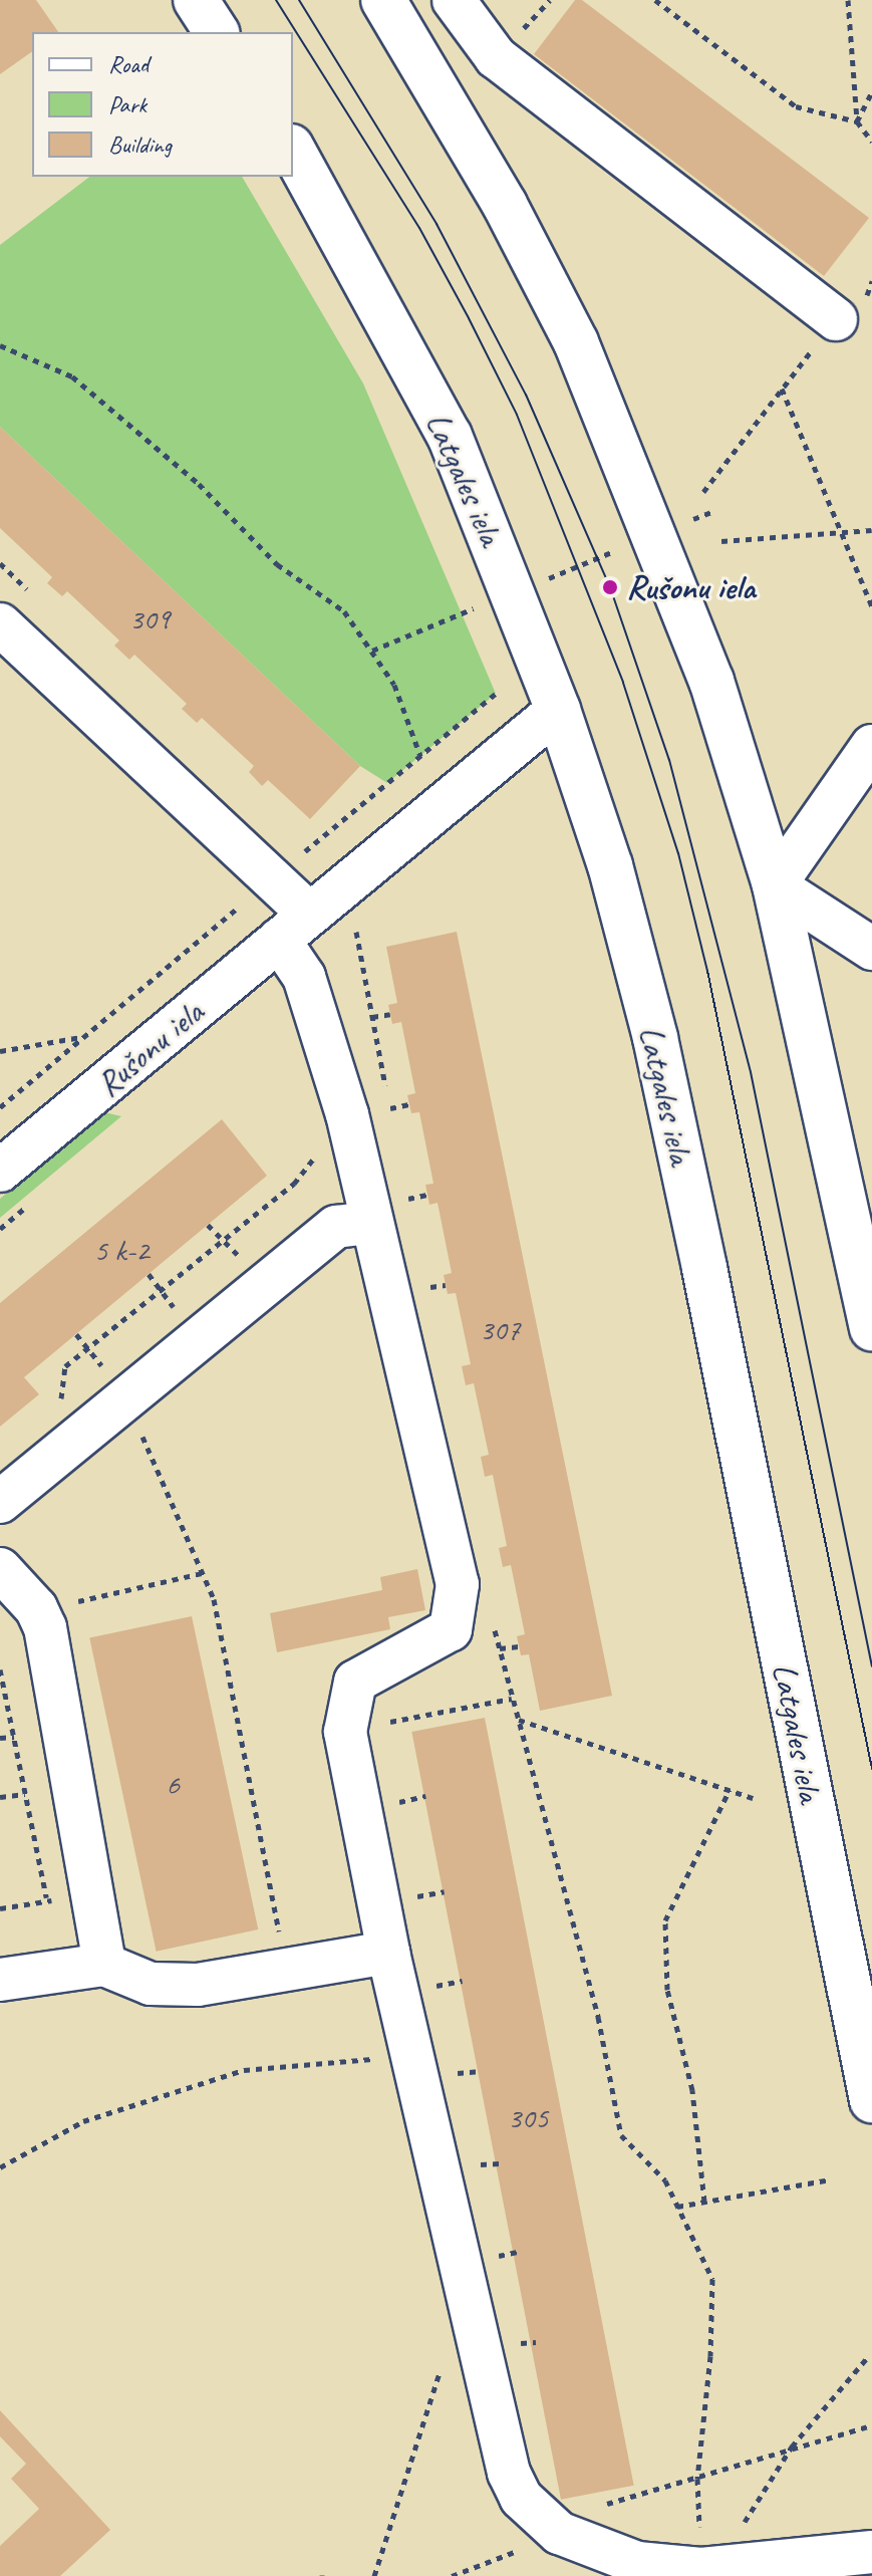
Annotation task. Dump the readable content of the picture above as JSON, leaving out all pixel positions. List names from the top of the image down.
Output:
{
  "streets": {
    "highway": ["Latgales iela"],
    "street": ["Rušonu iela"]
  },
  "crossings": [
    ["Latgales iela", "Rušonu iela"]
  ],
  "places": ["Rušonu iela"],
  "house_numbers": [
    "309",
    "5 k-2",
    "307",
    "6",
    "305"
  ],
  "legend": ["Road", "Park", "Building"]
}
